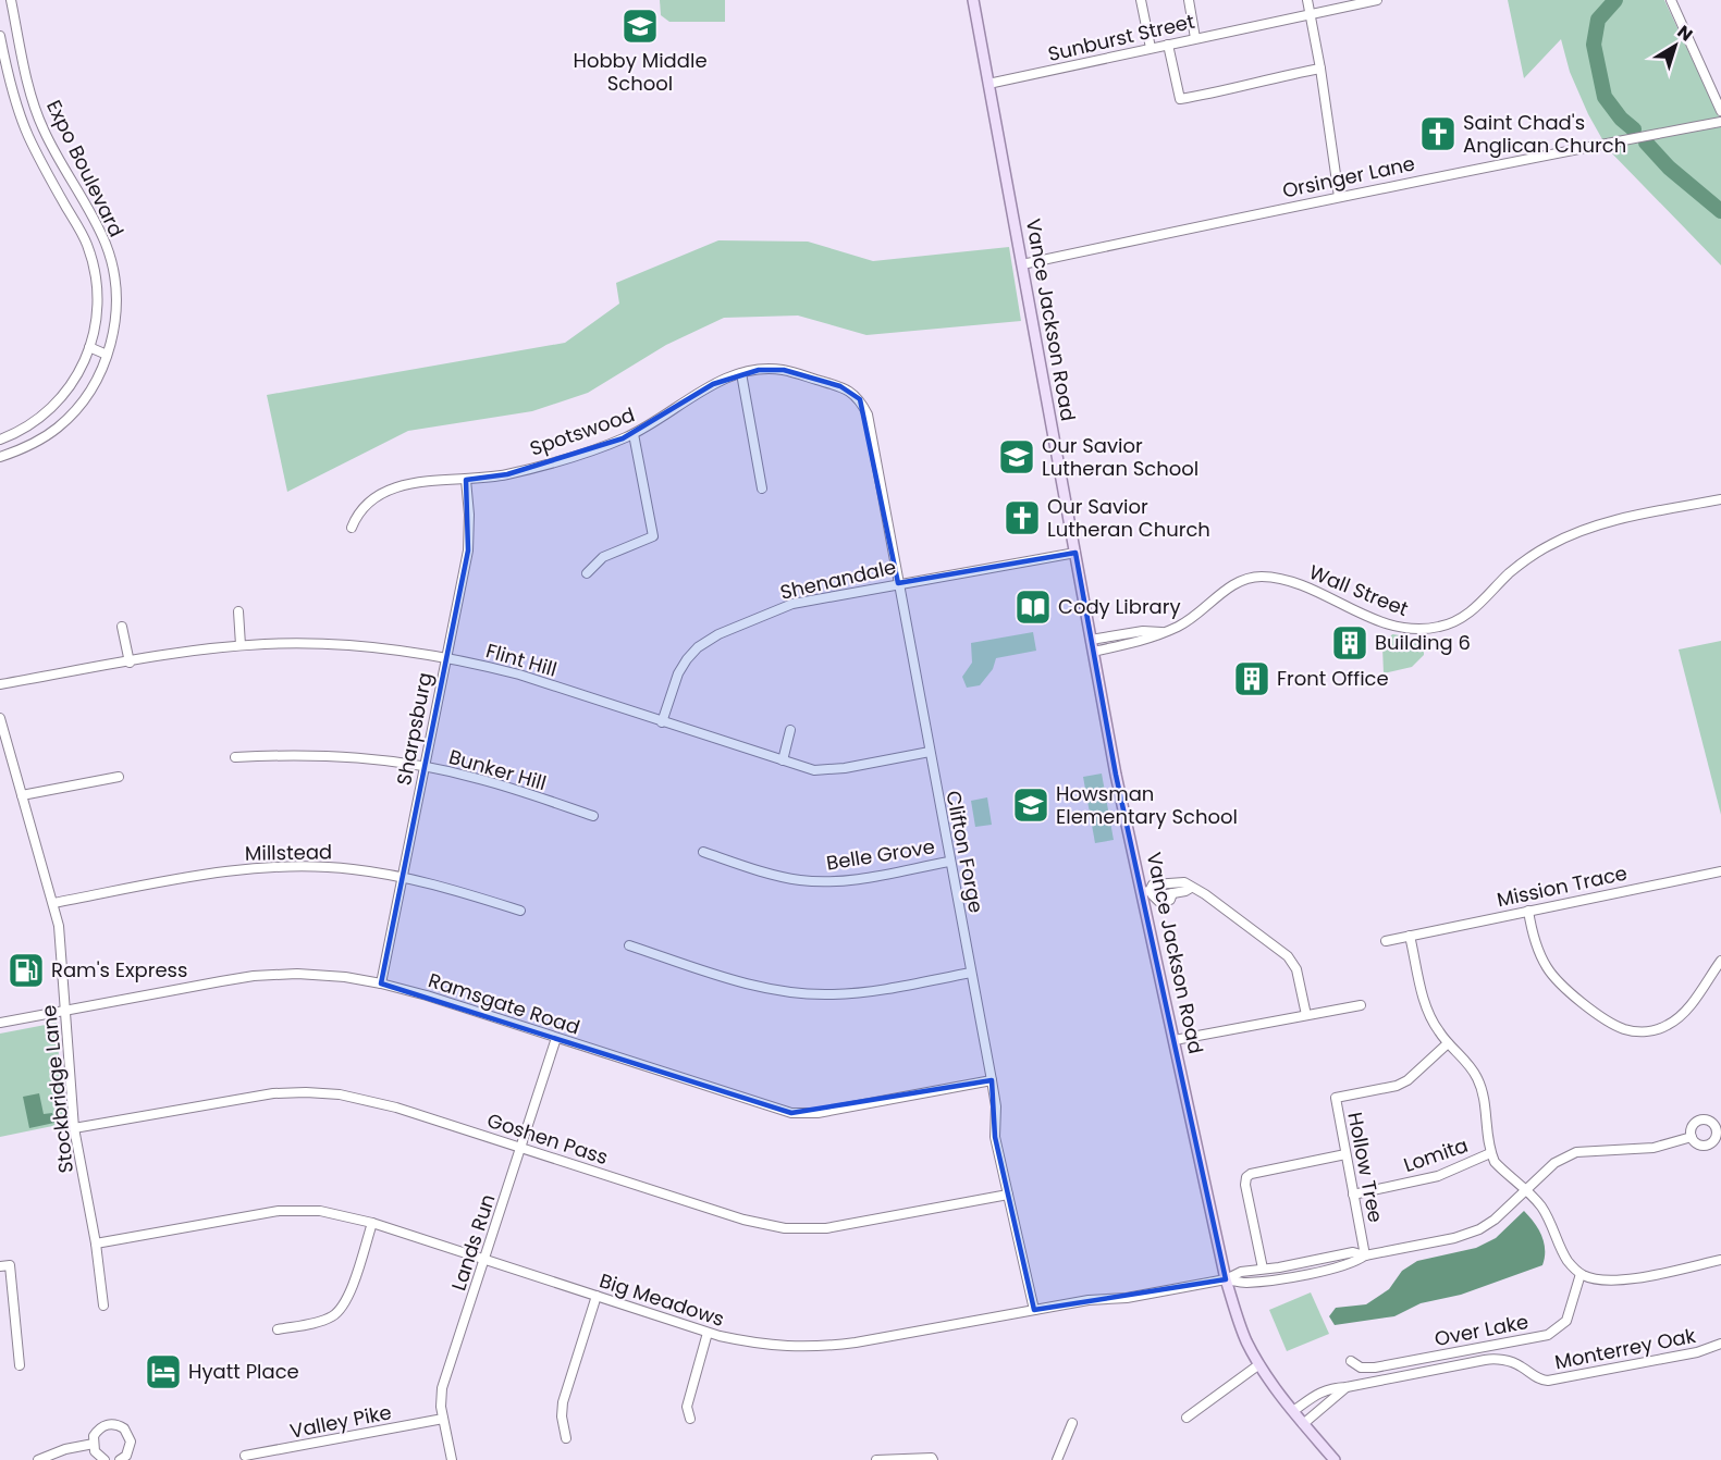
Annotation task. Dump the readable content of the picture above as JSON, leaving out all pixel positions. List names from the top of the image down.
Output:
{
  "streets": {
    "main road": ["Vance Jackson Road"],
    "street": [
      "Sunburst Street",
      "Expo Boulevard",
      "Orsinger Lane",
      "Spotswood",
      "Shenandale",
      "Wall Street",
      "Flint Hill",
      "Sharpsburg",
      "Bunker Hill",
      "Clifton Forge",
      "Millstead",
      "Belle Grove",
      "Mission Trace",
      "Ramsgate Road",
      "Stockbridge Lane",
      "Goshen Pass",
      "Lomita",
      "Hollow Tree",
      "Lands Run",
      "Big Meadows",
      "Over Lake",
      "Monterrey Oak",
      "Valley Pike"
    ]
  },
  "crossings": [
    ["Sunburst Street", "Vance Jackson Road"],
    ["Orsinger Lane", "Vance Jackson Road"],
    ["Vance Jackson Road", "Shenandale"],
    ["Vance Jackson Road", "Wall Street"],
    ["Vance Jackson Road", "Big Meadows"],
    ["Vance Jackson Road", "Monterrey Oak"],
    ["Spotswood", "Sharpsburg"],
    ["Spotswood", "Clifton Forge"],
    ["Shenandale", "Flint Hill"],
    ["Shenandale", "Clifton Forge"],
    ["Flint Hill", "Sharpsburg"],
    ["Flint Hill", "Clifton Forge"],
    ["Sharpsburg", "Bunker Hill"],
    ["Sharpsburg", "Millstead"],
    ["Sharpsburg", "Ramsgate Road"],
    ["Clifton Forge", "Belle Grove"],
    ["Clifton Forge", "Ramsgate Road"],
    ["Clifton Forge", "Goshen Pass"],
    ["Clifton Forge", "Big Meadows"],
    ["Millstead", "Stockbridge Lane"],
    ["Ramsgate Road", "Stockbridge Lane"],
    ["Ramsgate Road", "Lands Run"],
    ["Stockbridge Lane", "Goshen Pass"],
    ["Stockbridge Lane", "Big Meadows"],
    ["Goshen Pass", "Lands Run"],
    ["Lomita", "Hollow Tree"],
    ["Hollow Tree", "Big Meadows"],
    ["Lands Run", "Big Meadows"],
    ["Lands Run", "Valley Pike"]
  ],
  "places": {
    "school or university": ["Hobby Middle School", "Our Savior Lutheran School", "Howsman Elementary School"],
    "church": ["Saint Chad's Anglican Church", "Our Savior Lutheran Church"],
    "library": ["Cody Library"],
    "building": ["Building 6", "Front Office"],
    "fuel station": ["Ram's Express"],
    "hotel": ["Hyatt Place"]
  },
  "north": "top right"
}
